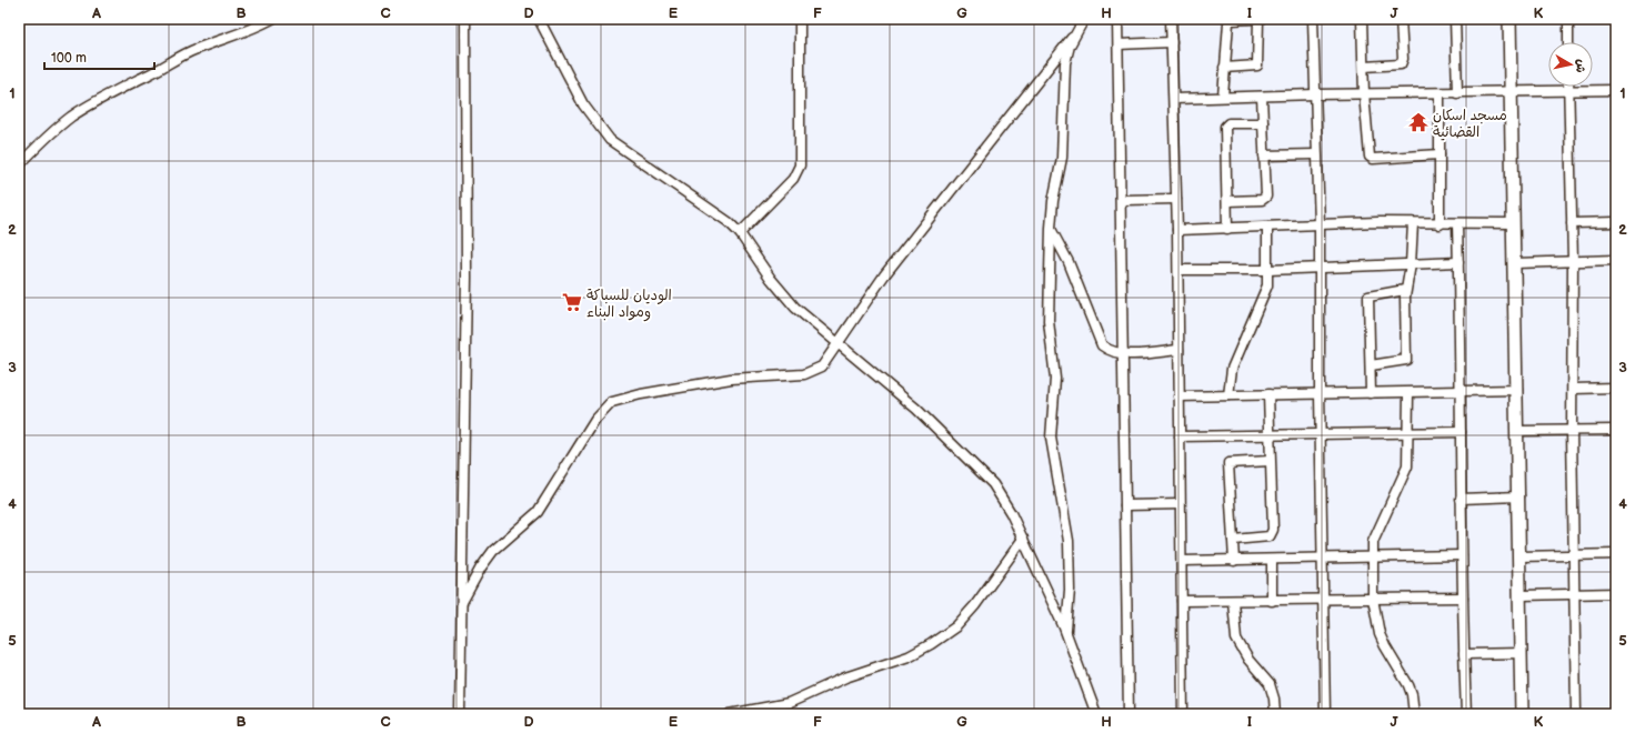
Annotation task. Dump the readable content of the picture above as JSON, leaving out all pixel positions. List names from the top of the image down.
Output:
{
  "places": {
    "temple": ["مسجد اسكان القضائية"],
    "supermarket": ["الوديان للسباكة ومواد البناء"]
  },
  "scale_bar": "100 m",
  "north": "right",
  "grid": {
    "columns": [
      "A",
      "B",
      "C",
      "D",
      "E",
      "F",
      "G",
      "H",
      "I",
      "J",
      "K"
    ],
    "rows": [
      "1",
      "2",
      "3",
      "4",
      "5"
    ]
  }
}
